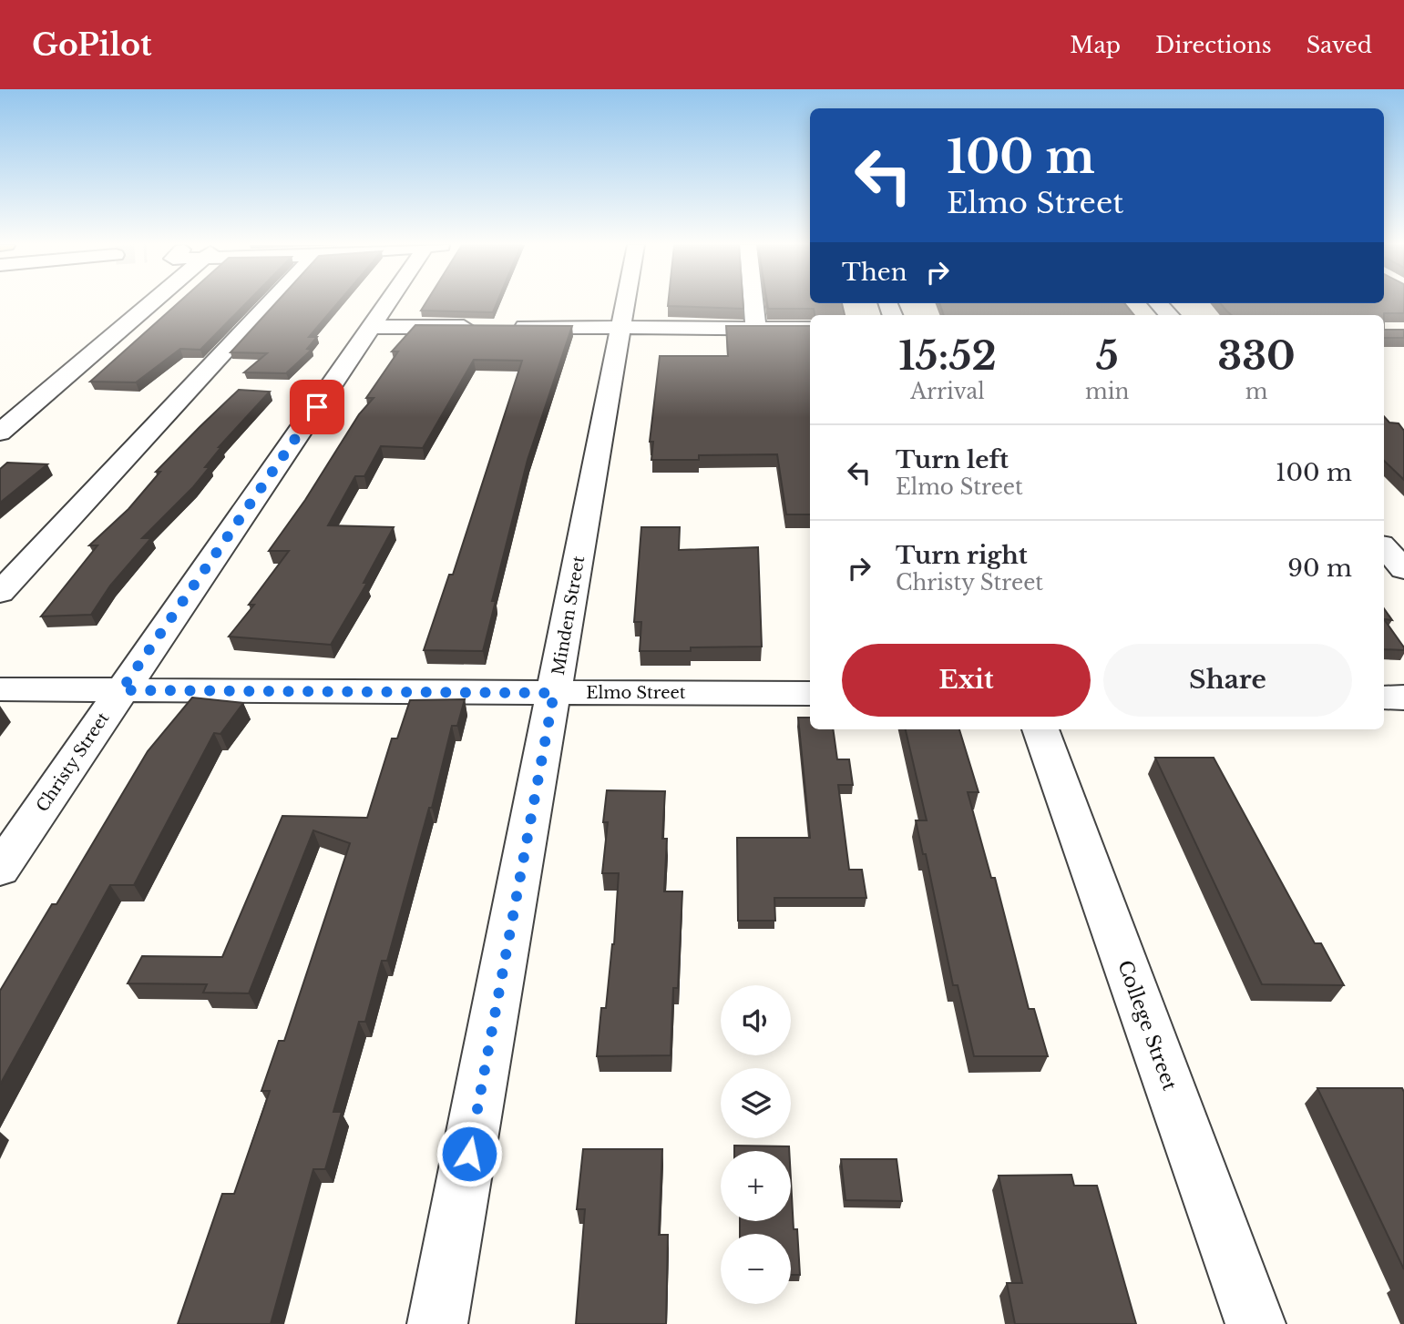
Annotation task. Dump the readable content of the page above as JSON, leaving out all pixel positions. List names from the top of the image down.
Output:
{
  "streets": {
    "street": [
      "Minden Street",
      "Elmo Street",
      "Christy Street",
      "College Street"
    ]
  },
  "crossings": [
    ["Minden Street", "Elmo Street"],
    ["Elmo Street", "Christy Street"]
  ],
  "page": {
    "header": "GoPilot",
    "nav": ["Map", "Directions", "Saved"],
    "turn": ["100 m", "Elmo Street"],
    "then": "Then",
    "eta": [
      "15:52",
      "Arrival",
      "5",
      "min",
      "330",
      "m"
    ],
    "list": [
      {
        "name": "Turn left",
        "note": "Elmo Street",
        "value": "100 m"
      },
      {
        "name": "Turn right",
        "note": "Christy Street",
        "value": "90 m"
      }
    ],
    "buttons": ["Exit", "Share"],
    "map_buttons": ["+", "−"]
  }
}
